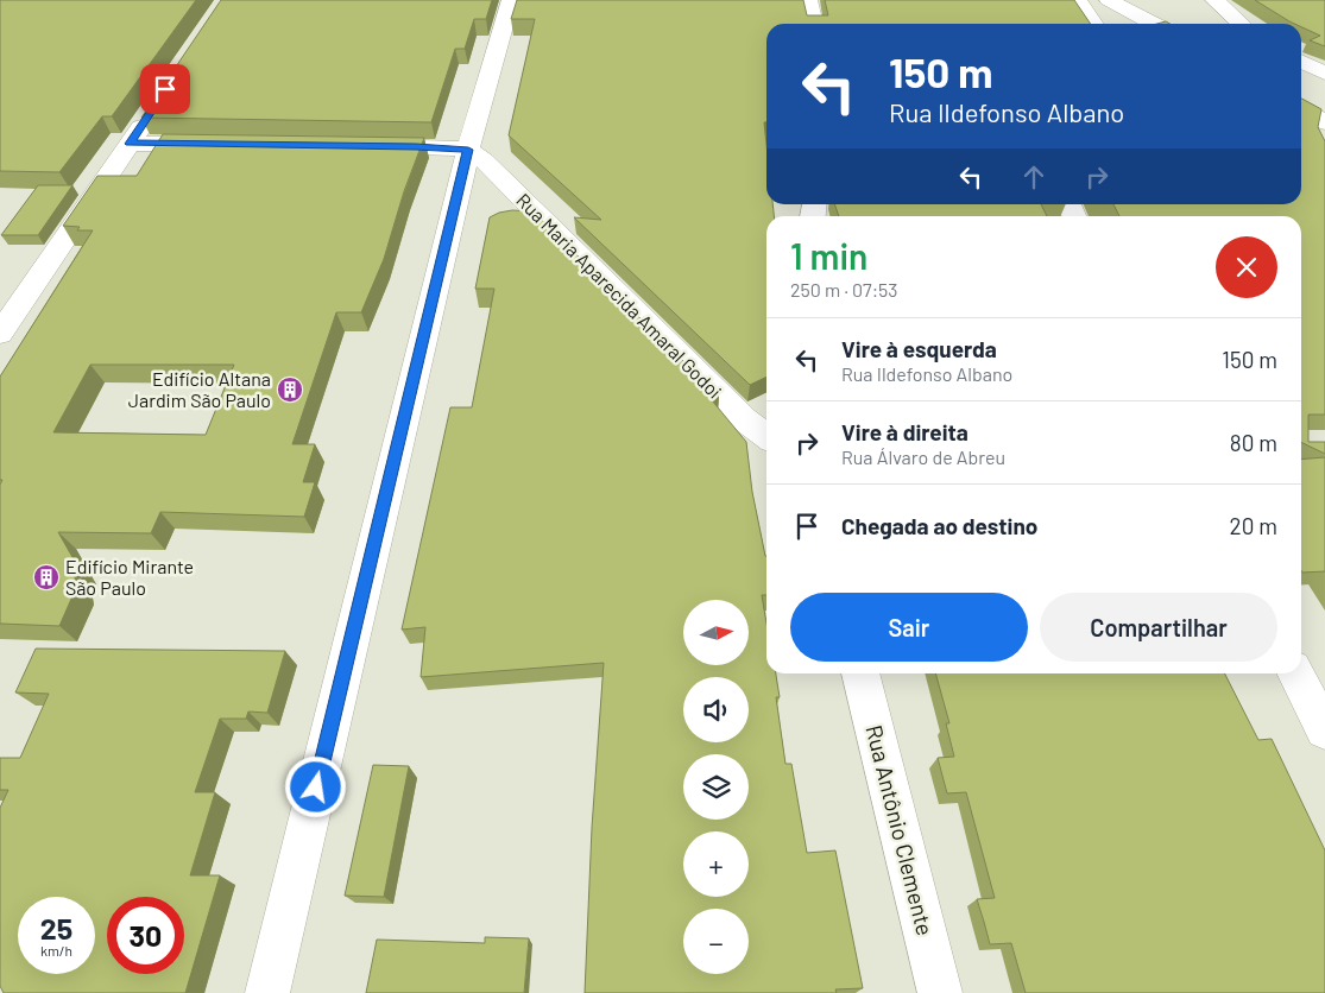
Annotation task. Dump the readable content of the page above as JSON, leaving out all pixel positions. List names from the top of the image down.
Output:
{
  "streets": {
    "street": ["Rua Maria Aparecida Amaral Godoi", "Rua Antônio Clemente"]
  },
  "places": {
    "building": ["Edifício Altana Jardim São Paulo", "Edifício Mirante São Paulo"]
  },
  "north": "right",
  "page": {
    "turn": ["150 m", "Rua Ildefonso Albano"],
    "heading": ["1 min", "250 m · 07:53"],
    "list": [
      {
        "name": "Vire à esquerda",
        "note": "Rua Ildefonso Albano",
        "value": "150 m"
      },
      {
        "name": "Vire à direita",
        "note": "Rua Álvaro de Abreu",
        "value": "80 m"
      },
      {
        "name": "Chegada ao destino",
        "value": "20 m"
      }
    ],
    "buttons": ["Sair", "Compartilhar"],
    "map_buttons": ["+", "−"],
    "speed": "25 km/h",
    "limit": "30"
  }
}
